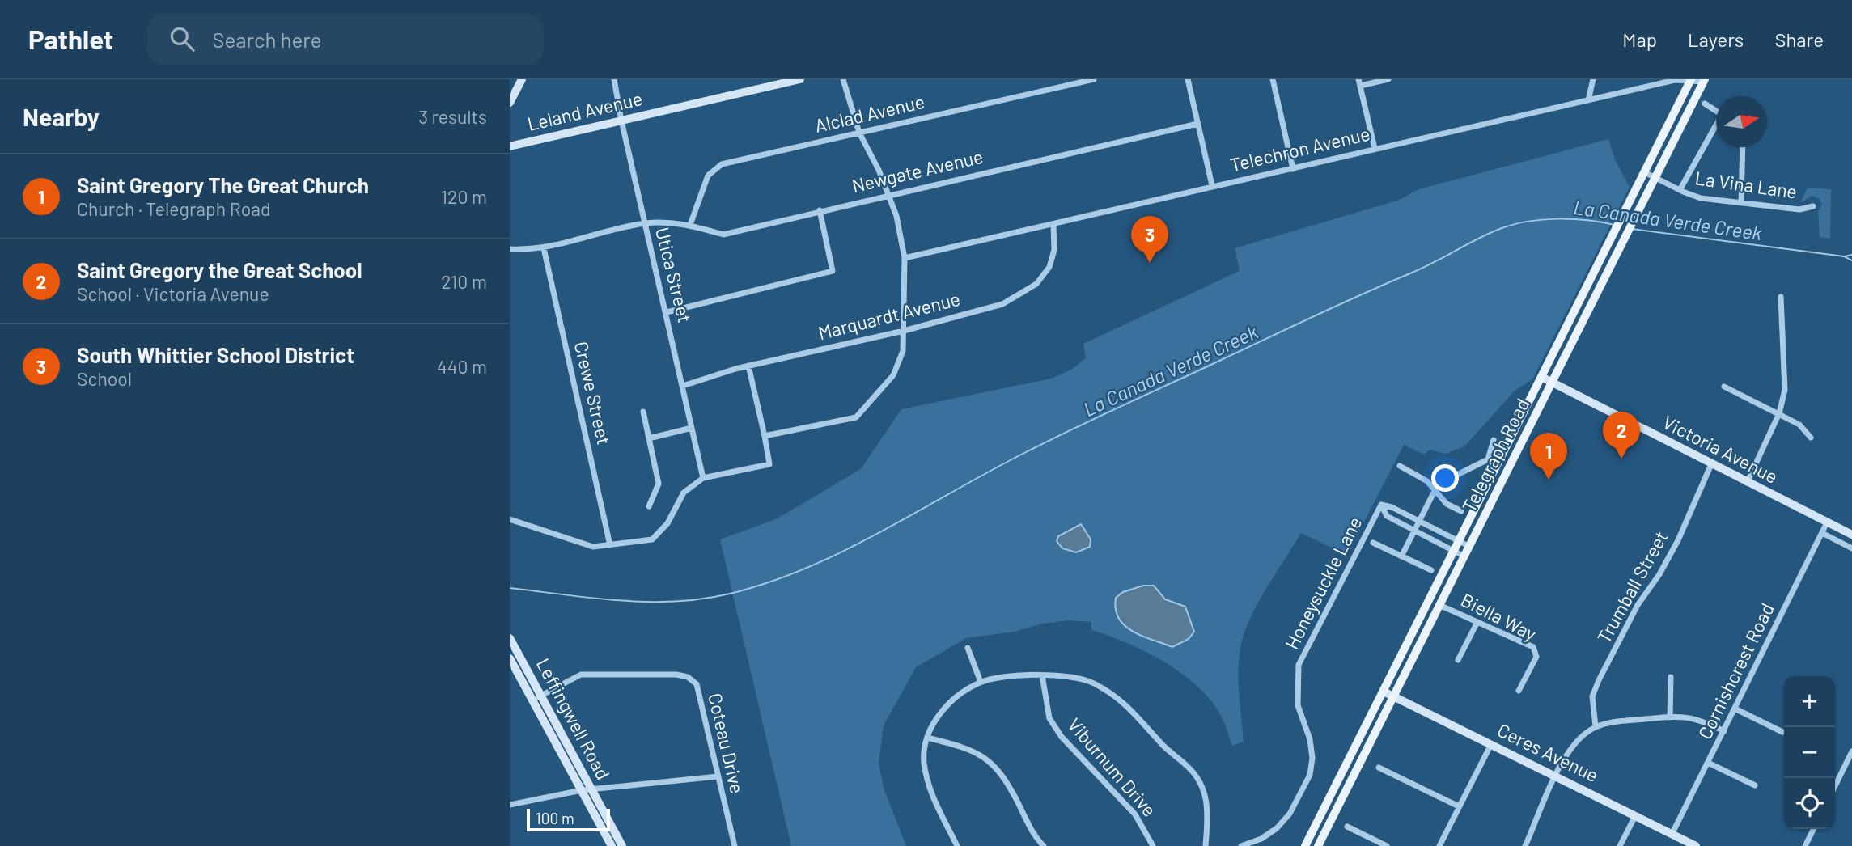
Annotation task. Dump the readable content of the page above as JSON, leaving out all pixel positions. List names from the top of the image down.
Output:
{
  "streets": {
    "main road": ["Telegraph Road"],
    "street": [
      "Leland Avenue",
      "Alclad Avenue",
      "Telechron Avenue",
      "Newgate Avenue",
      "La Vina Lane",
      "Utica Street",
      "Marquardt Avenue",
      "Crewe Street",
      "Victoria Avenue",
      "Honeysuckle Lane",
      "Trumball Street",
      "Biella Way",
      "Cornishcrest Road",
      "Leffingwell Road",
      "Coteau Drive",
      "Ceres Avenue",
      "Viburnum Drive"
    ]
  },
  "crossings": [
    ["Leland Avenue", "Utica Street"],
    ["Alclad Avenue", "Newgate Avenue"],
    ["Telechron Avenue", "Marquardt Avenue"],
    ["Telechron Avenue", "Telegraph Road"],
    ["Newgate Avenue", "Utica Street"],
    ["Newgate Avenue", "Crewe Street"],
    ["La Vina Lane", "Telegraph Road"],
    ["Utica Street", "Marquardt Avenue"],
    ["Victoria Avenue", "Telegraph Road"],
    ["Victoria Avenue", "Trumball Street"],
    ["Victoria Avenue", "Cornishcrest Road"],
    ["Telegraph Road", "Biella Way"],
    ["Telegraph Road", "Ceres Avenue"],
    ["Cornishcrest Road", "Ceres Avenue"],
    ["Leffingwell Road", "Coteau Drive"]
  ],
  "water": ["La Canada Verde Creek"],
  "scale_bar": "100 m",
  "north": "right",
  "page": {
    "header": "Pathlet",
    "search": "Search here",
    "nav": ["Map", "Layers", "Share"],
    "heading": ["Nearby", "3 results"],
    "list": [
      {
        "mark": "1",
        "name": "Saint Gregory The Great Church",
        "note": "Church · Telegraph Road",
        "value": "120 m"
      },
      {
        "mark": "2",
        "name": "Saint Gregory the Great School",
        "note": "School · Victoria Avenue",
        "value": "210 m"
      },
      {
        "mark": "3",
        "name": "South Whittier School District",
        "note": "School",
        "value": "440 m"
      }
    ],
    "pins": ["3", "2", "1"],
    "map_buttons": ["+", "−"],
    "scale": "100 m"
  }
}
